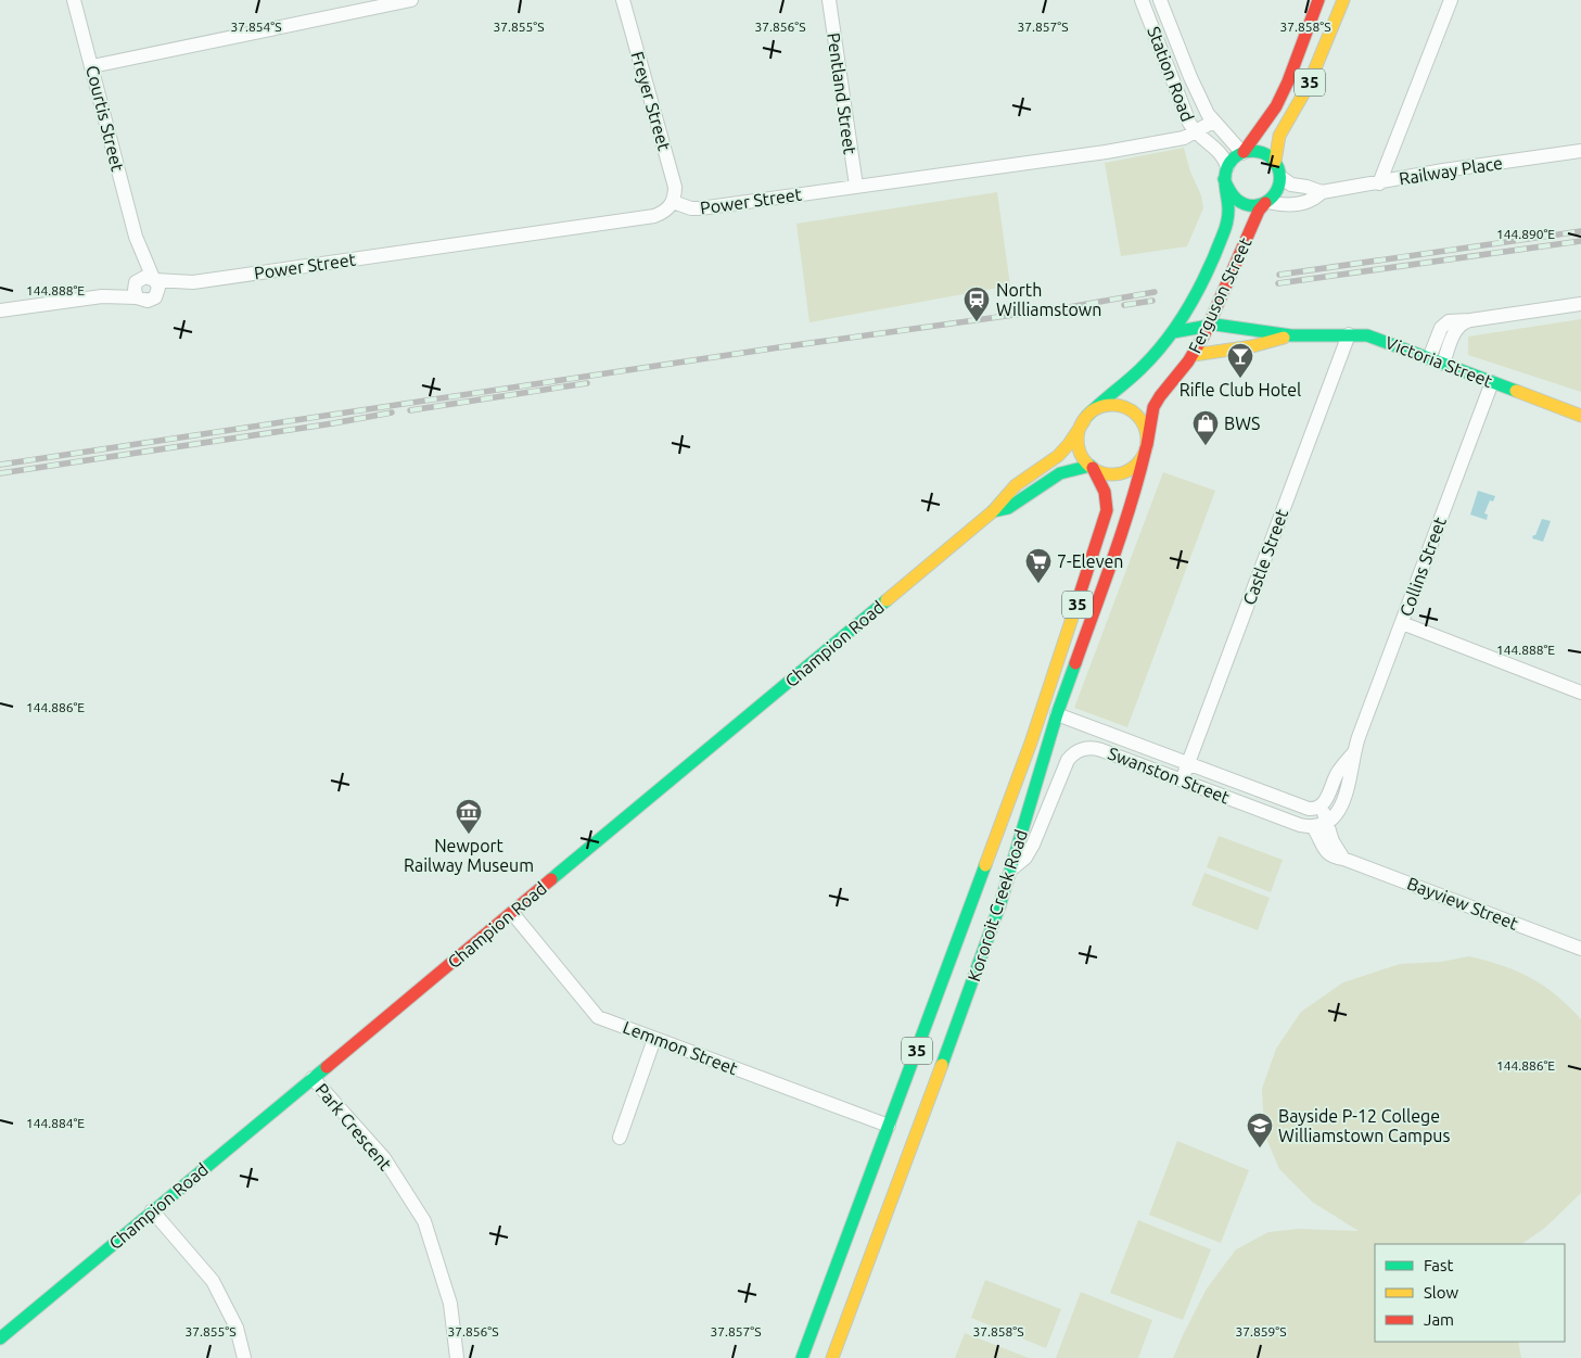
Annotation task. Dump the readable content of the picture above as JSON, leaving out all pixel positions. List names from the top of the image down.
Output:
{
  "streets": {
    "main road": [
      "35",
      "Ferguson Street",
      "Victoria Street",
      "Champion Road",
      "Kororoit Creek Road"
    ],
    "street": [
      "Station Road",
      "Pentland Street",
      "Freyer Street",
      "Courtis Street",
      "Railway Place",
      "Power Street",
      "Castle Street",
      "Collins Street",
      "Swanston Street",
      "Bayview Street",
      "Lemmon Street",
      "Park Crescent"
    ]
  },
  "crossings": [
    ["Station Road", "35"],
    ["Station Road", "Railway Place"],
    ["Station Road", "Power Street"],
    ["Station Road", "Ferguson Street"],
    ["35", "Railway Place"],
    ["35", "Ferguson Street"],
    ["35", "Champion Road"],
    ["35", "Kororoit Creek Road"],
    ["Pentland Street", "Power Street"],
    ["Freyer Street", "Power Street"],
    ["Courtis Street", "Power Street"],
    ["Railway Place", "Ferguson Street"],
    ["Ferguson Street", "Victoria Street"],
    ["Ferguson Street", "Champion Road"],
    ["Ferguson Street", "Kororoit Creek Road"],
    ["Victoria Street", "Castle Street"],
    ["Victoria Street", "Collins Street"],
    ["Castle Street", "Swanston Street"],
    ["Collins Street", "Swanston Street"],
    ["Champion Road", "Kororoit Creek Road"],
    ["Champion Road", "Lemmon Street"],
    ["Champion Road", "Park Crescent"],
    ["Swanston Street", "Bayview Street"],
    ["Swanston Street", "Kororoit Creek Road"],
    ["Kororoit Creek Road", "Lemmon Street"]
  ],
  "places": {
    "station": ["North Williamstown"],
    "bar": ["Rifle Club Hotel"],
    "shop": ["BWS"],
    "supermarket": ["7-Eleven"],
    "museum": ["Newport Railway Museum"],
    "school or university": ["Bayside P-12 College Williamstown Campus"]
  },
  "legend": ["Fast", "Slow", "Jam"],
  "coordinates": [
    "37.854°S",
    "37.855°S",
    "37.856°S",
    "37.857°S",
    "37.858°S",
    "144.890°E",
    "144.888°E",
    "144.886°E",
    "144.884°E",
    "37.859°S"
  ]
}
